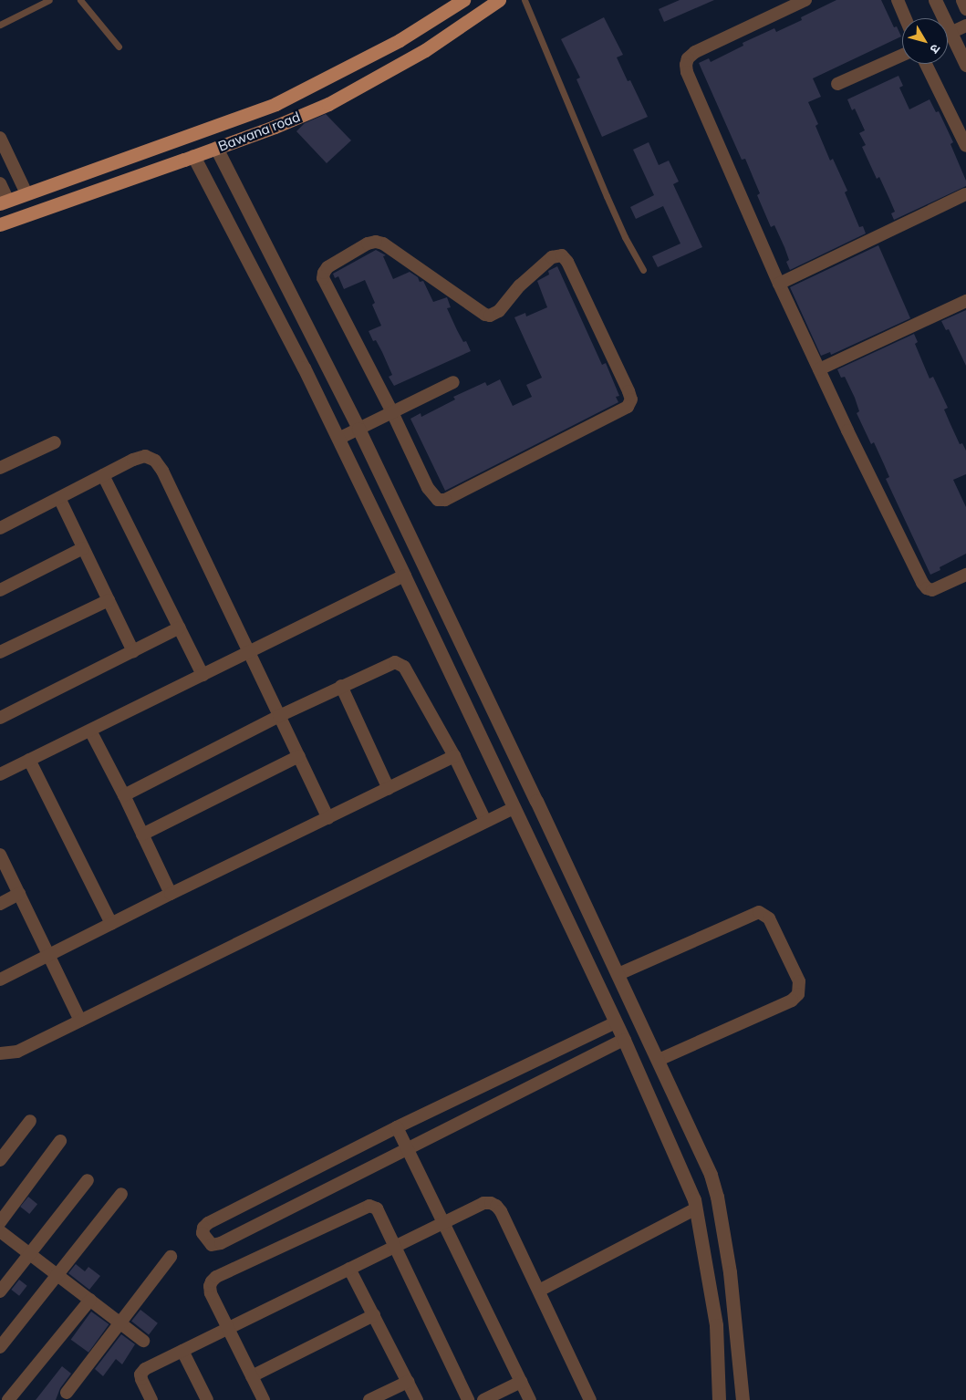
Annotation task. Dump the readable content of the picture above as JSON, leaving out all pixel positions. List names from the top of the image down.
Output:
{
  "streets": {
    "main road": ["Bawana road"]
  },
  "north": "bottom right"
}
